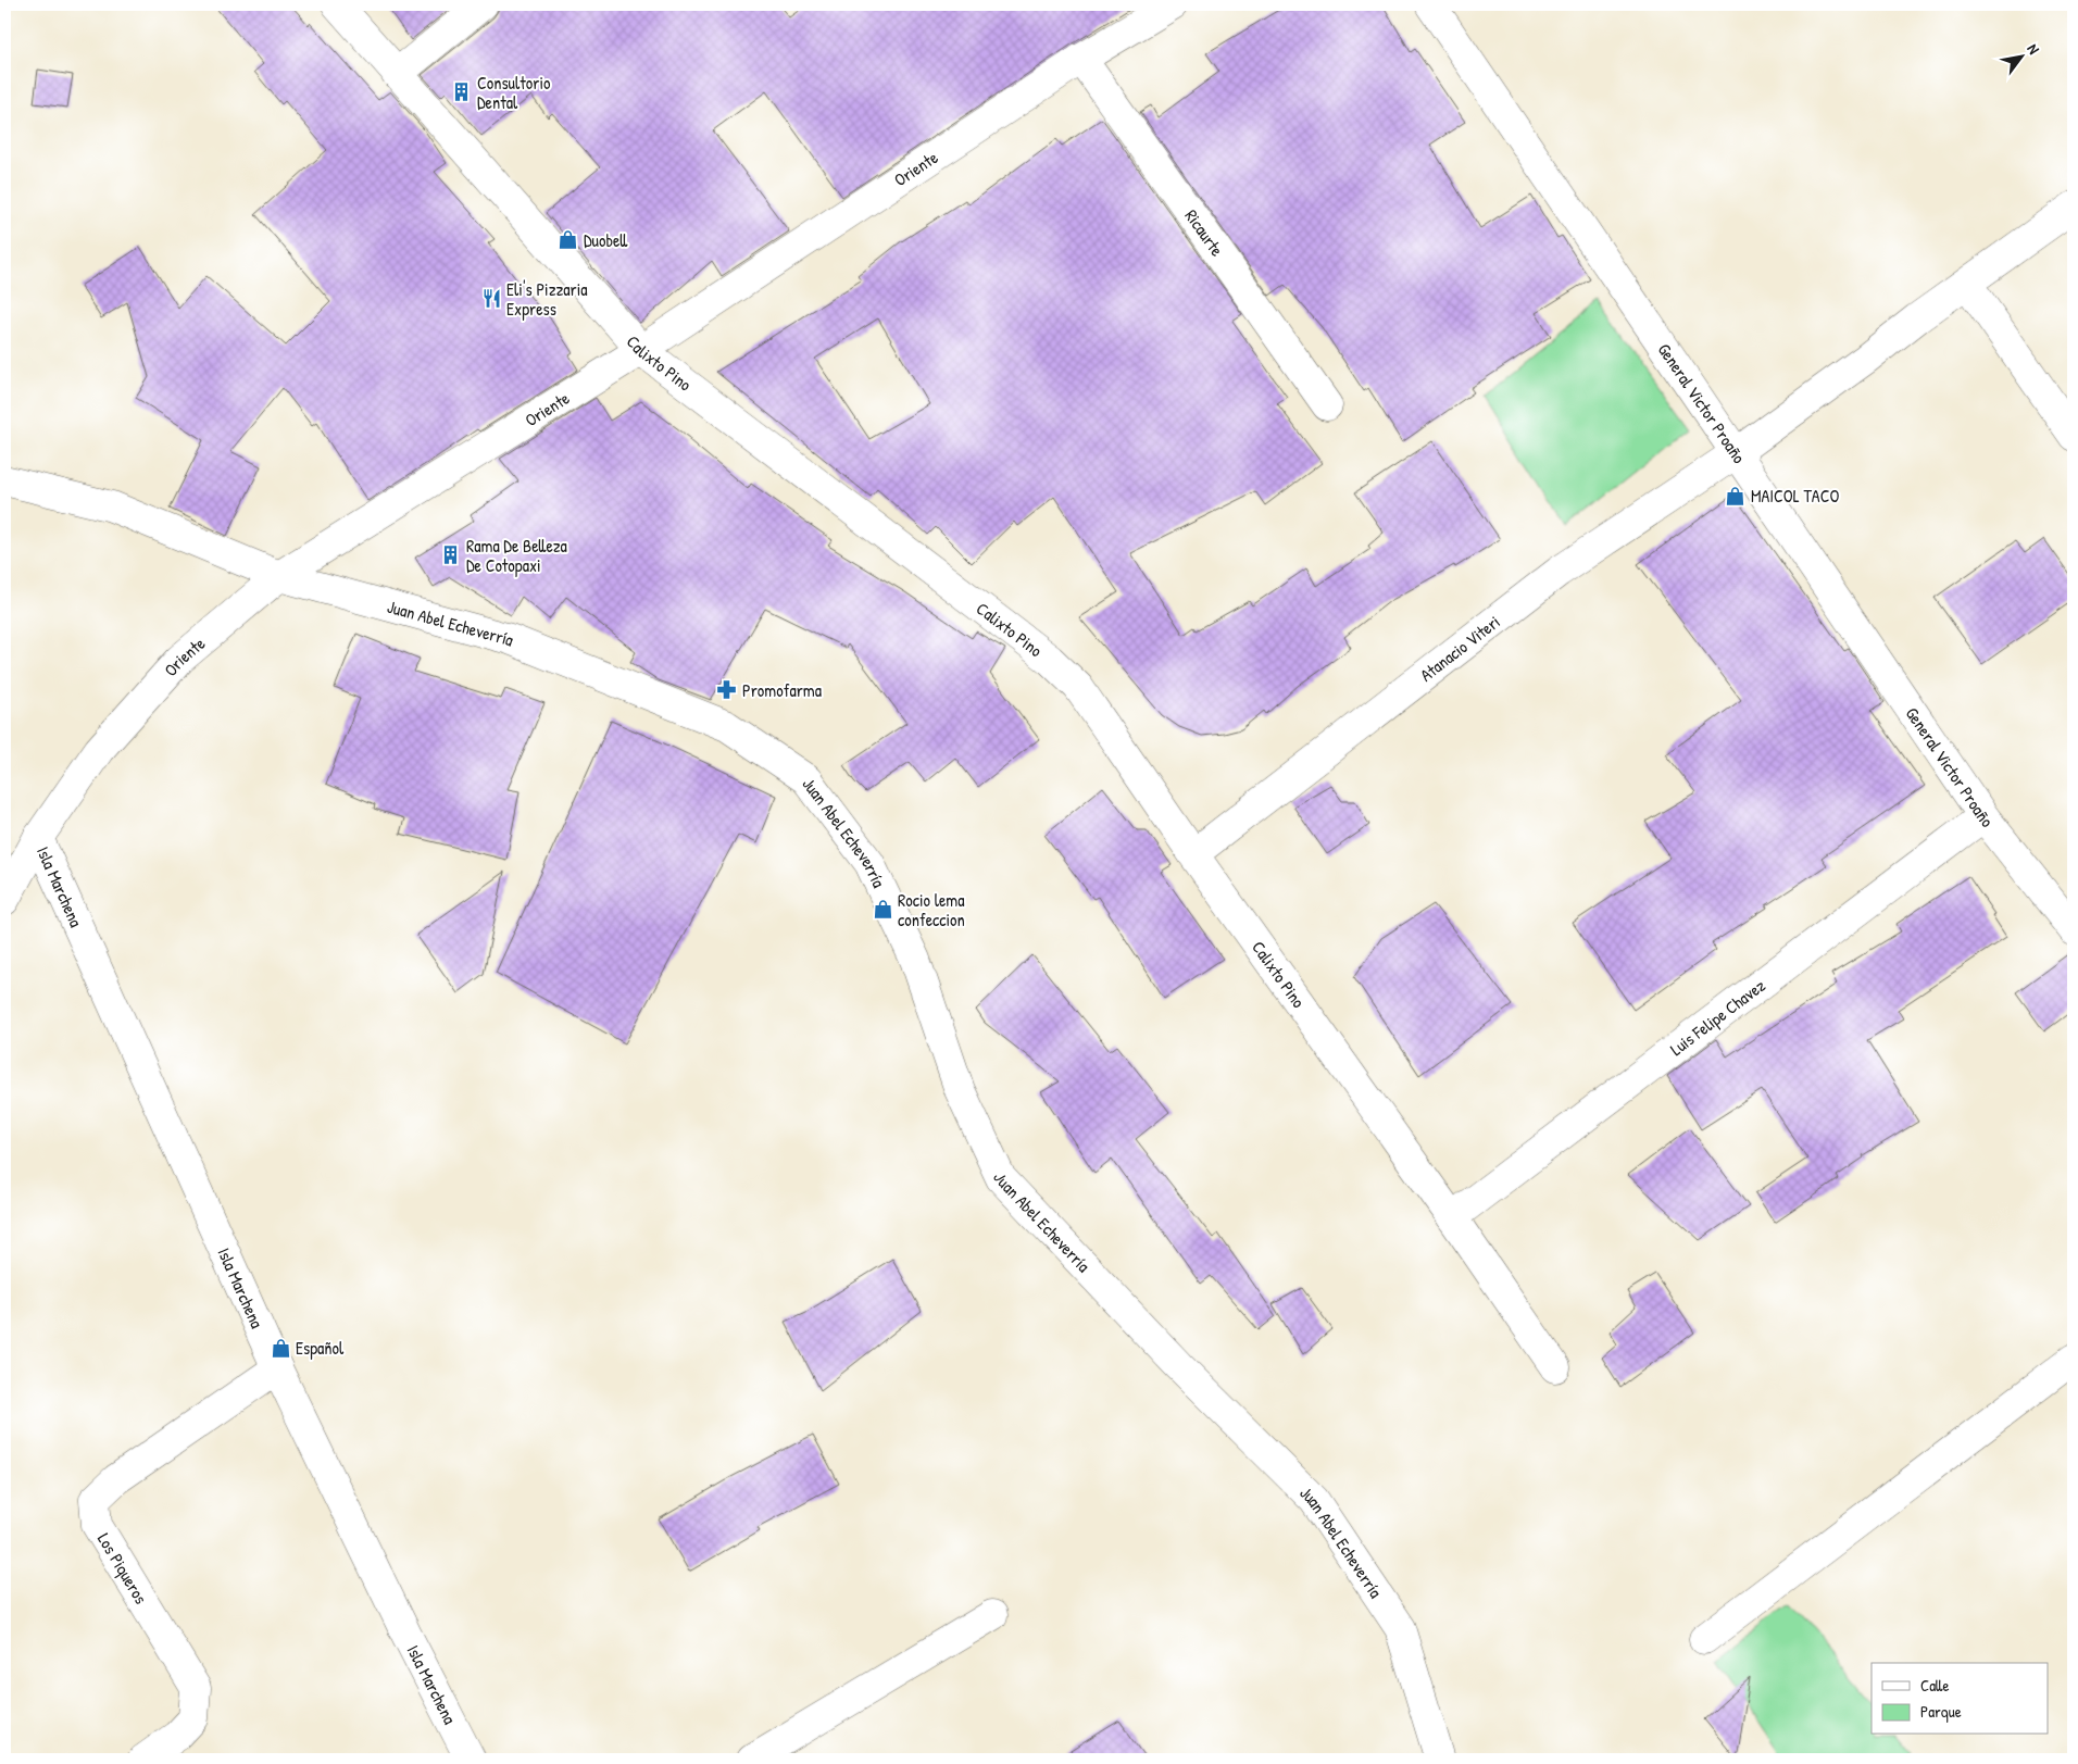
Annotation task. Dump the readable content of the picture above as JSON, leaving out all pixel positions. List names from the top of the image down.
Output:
{
  "streets": {
    "street": [
      "Oriente",
      "Ricaurte",
      "Calixto Pino",
      "General Victor Proaño",
      "Juan Abel Echeverría",
      "Atanacio Viteri",
      "Isla Marchena",
      "Luis Felipe Chavez",
      "Los Piqueros"
    ]
  },
  "crossings": [
    ["Oriente", "Ricaurte"],
    ["Oriente", "Calixto Pino"],
    ["Oriente", "Juan Abel Echeverría"],
    ["Oriente", "Isla Marchena"],
    ["Calixto Pino", "Atanacio Viteri"],
    ["Calixto Pino", "Luis Felipe Chavez"],
    ["General Victor Proaño", "Atanacio Viteri"],
    ["General Victor Proaño", "Luis Felipe Chavez"],
    ["Isla Marchena", "Los Piqueros"]
  ],
  "places": {
    "building": ["Consultorio Dental", "Rama De Belleza De Cotopaxi"],
    "shop": [
      "Duobell",
      "MAICOL TACO",
      "Rocio lema confeccion",
      "Español"
    ],
    "restaurant": ["Eli's Pizzaria Express"],
    "pharmacy": ["Promofarma"]
  },
  "legend": ["Calle", "Parque"],
  "north": "top right"
}
